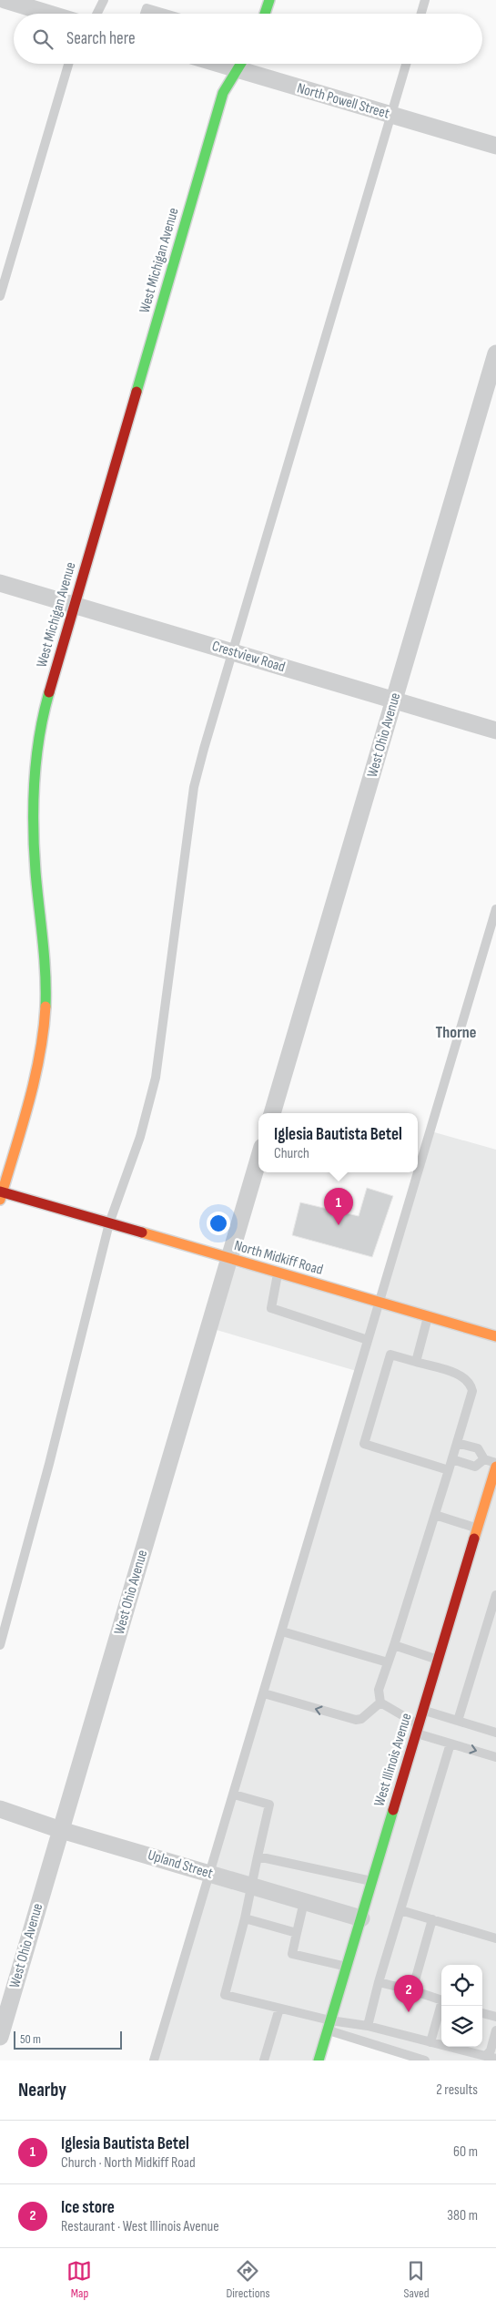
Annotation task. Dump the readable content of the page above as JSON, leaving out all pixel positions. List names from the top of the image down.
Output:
{
  "streets": {
    "street": [
      "North Powell Street",
      "West Michigan Avenue",
      "Crestview Road",
      "West Ohio Avenue",
      "North Midkiff Road",
      "West Illinois Avenue",
      "Upland Street"
    ]
  },
  "crossings": [
    ["West Michigan Avenue", "Crestview Road"],
    ["West Michigan Avenue", "North Midkiff Road"],
    ["Crestview Road", "West Ohio Avenue"],
    ["West Ohio Avenue", "North Midkiff Road"],
    ["West Ohio Avenue", "Upland Street"],
    ["West Illinois Avenue", "Upland Street"]
  ],
  "districts": ["Thorne"],
  "scale_bar": "50 m",
  "page": {
    "search": "Search here",
    "popup": ["Iglesia Bautista Betel", "Church"],
    "pins": ["1", "2"],
    "scale": "50 m",
    "heading": ["Nearby", "2 results"],
    "list": [
      {
        "mark": "1",
        "name": "Iglesia Bautista Betel",
        "note": "Church · North Midkiff Road",
        "value": "60 m"
      },
      {
        "mark": "2",
        "name": "Ice store",
        "note": "Restaurant · West Illinois Avenue",
        "value": "380 m"
      }
    ],
    "nav": ["Map", "Directions", "Saved"]
  }
}
